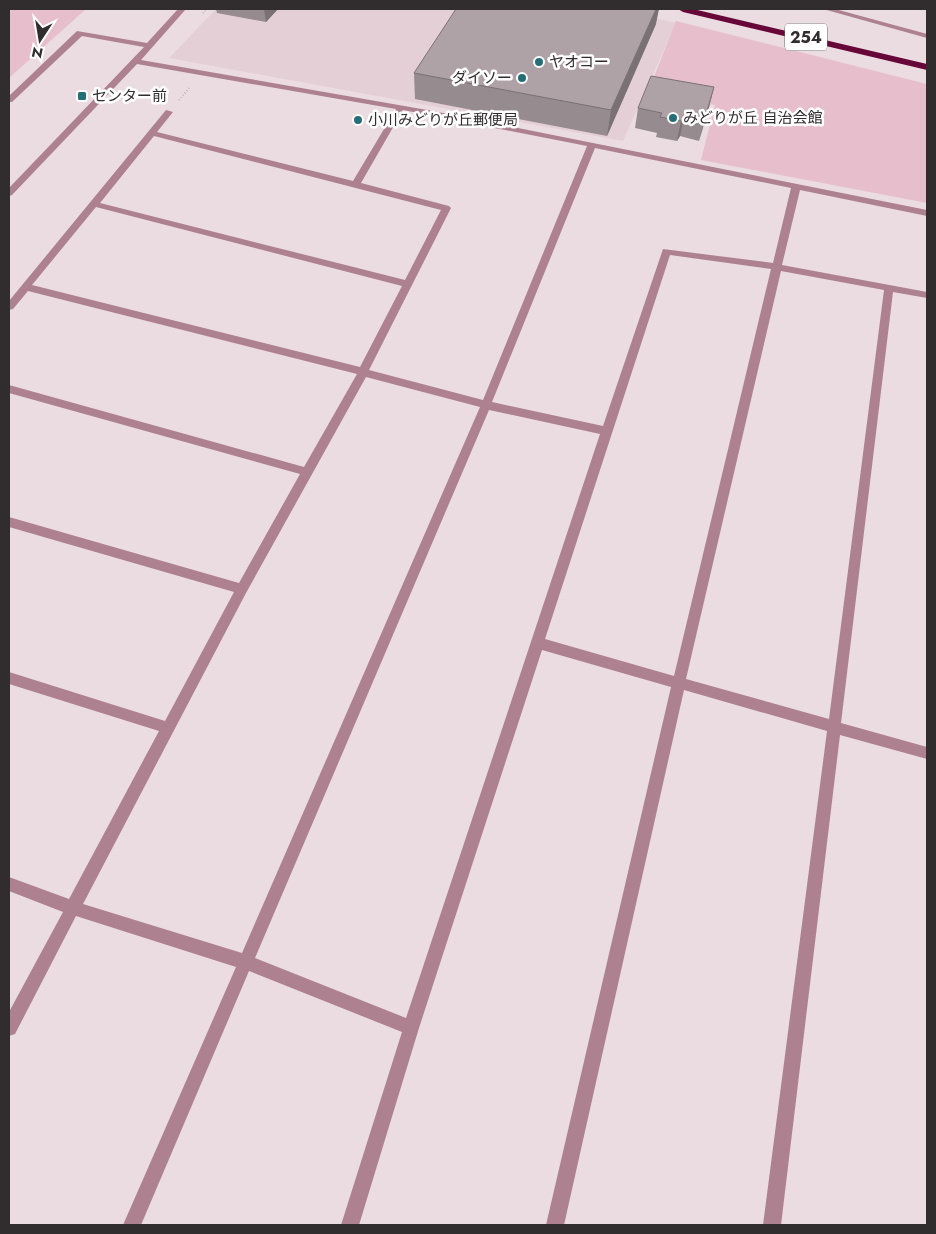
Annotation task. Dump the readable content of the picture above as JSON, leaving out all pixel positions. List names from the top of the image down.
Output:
{
  "streets": {
    "highway": ["254"]
  },
  "places": {
    "other": [
      "ヤオコー",
      "ダイソー",
      "みどりが丘 自治会館",
      "小川みどりが丘郵便局"
    ],
    "transit": ["センター前"]
  },
  "north": "bottom"
}
